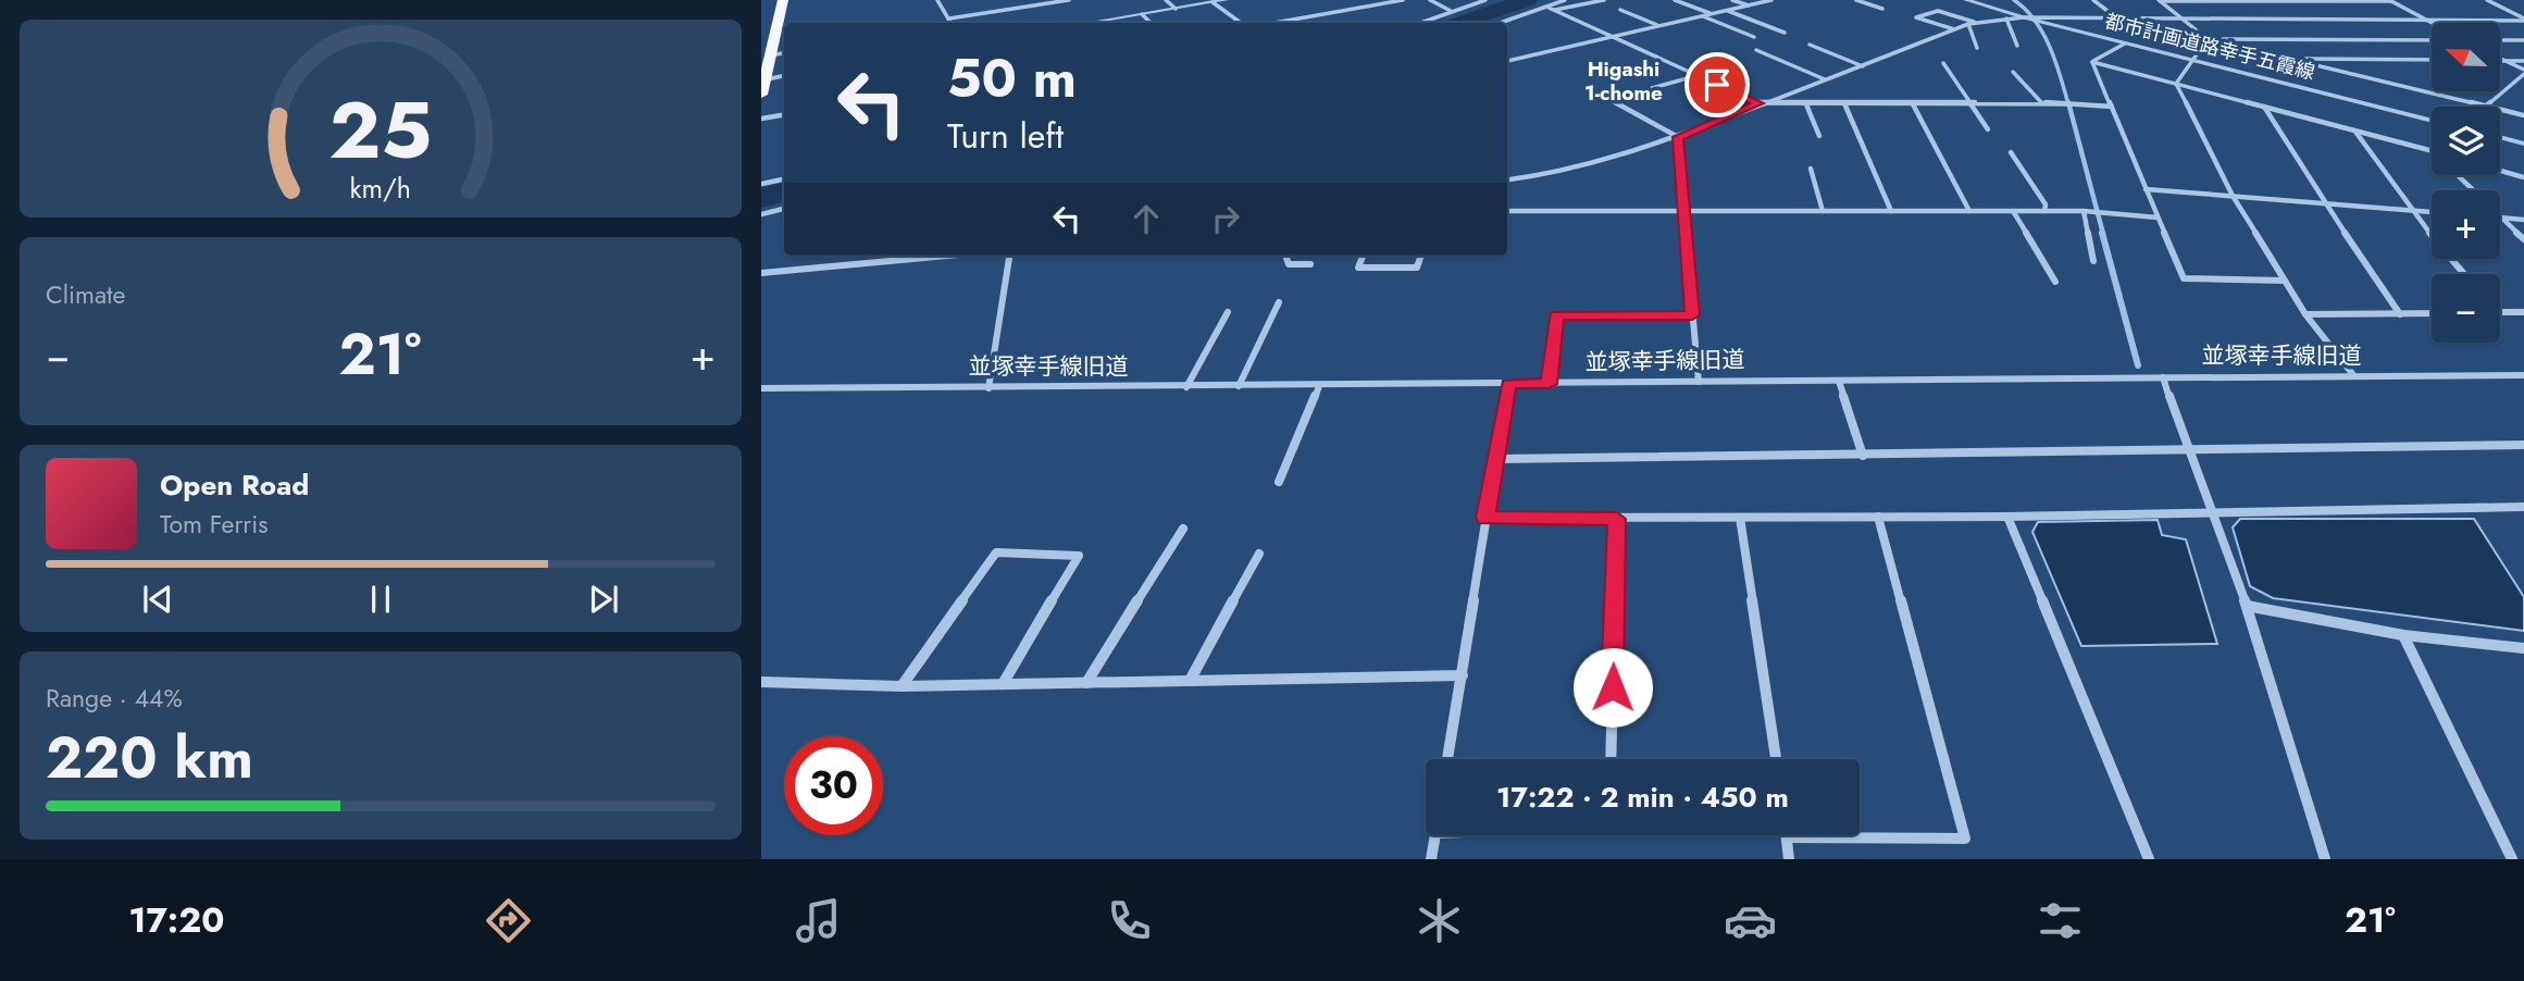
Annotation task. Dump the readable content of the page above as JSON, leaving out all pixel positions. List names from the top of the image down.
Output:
{
  "streets": {
    "street": ["都市計画道路幸手五霞線", "並塚幸手線旧道"]
  },
  "districts": ["Higashi 1-chome"],
  "north": "left",
  "page": {
    "map_buttons": ["+", "−"],
    "turn": ["50 m", "Turn left"],
    "tile": [
      "Climate",
      ["Range · 44%", "220 km"]
    ],
    "heat": ["−", "21°", "+"],
    "song": ["Open Road", "Tom Ferris"],
    "limit": "30",
    "trip": "17:22 · 2 min · 450 m",
    "tabs": ["17:20", "21°"],
    "gauge": ["25", "km/h"]
  }
}
